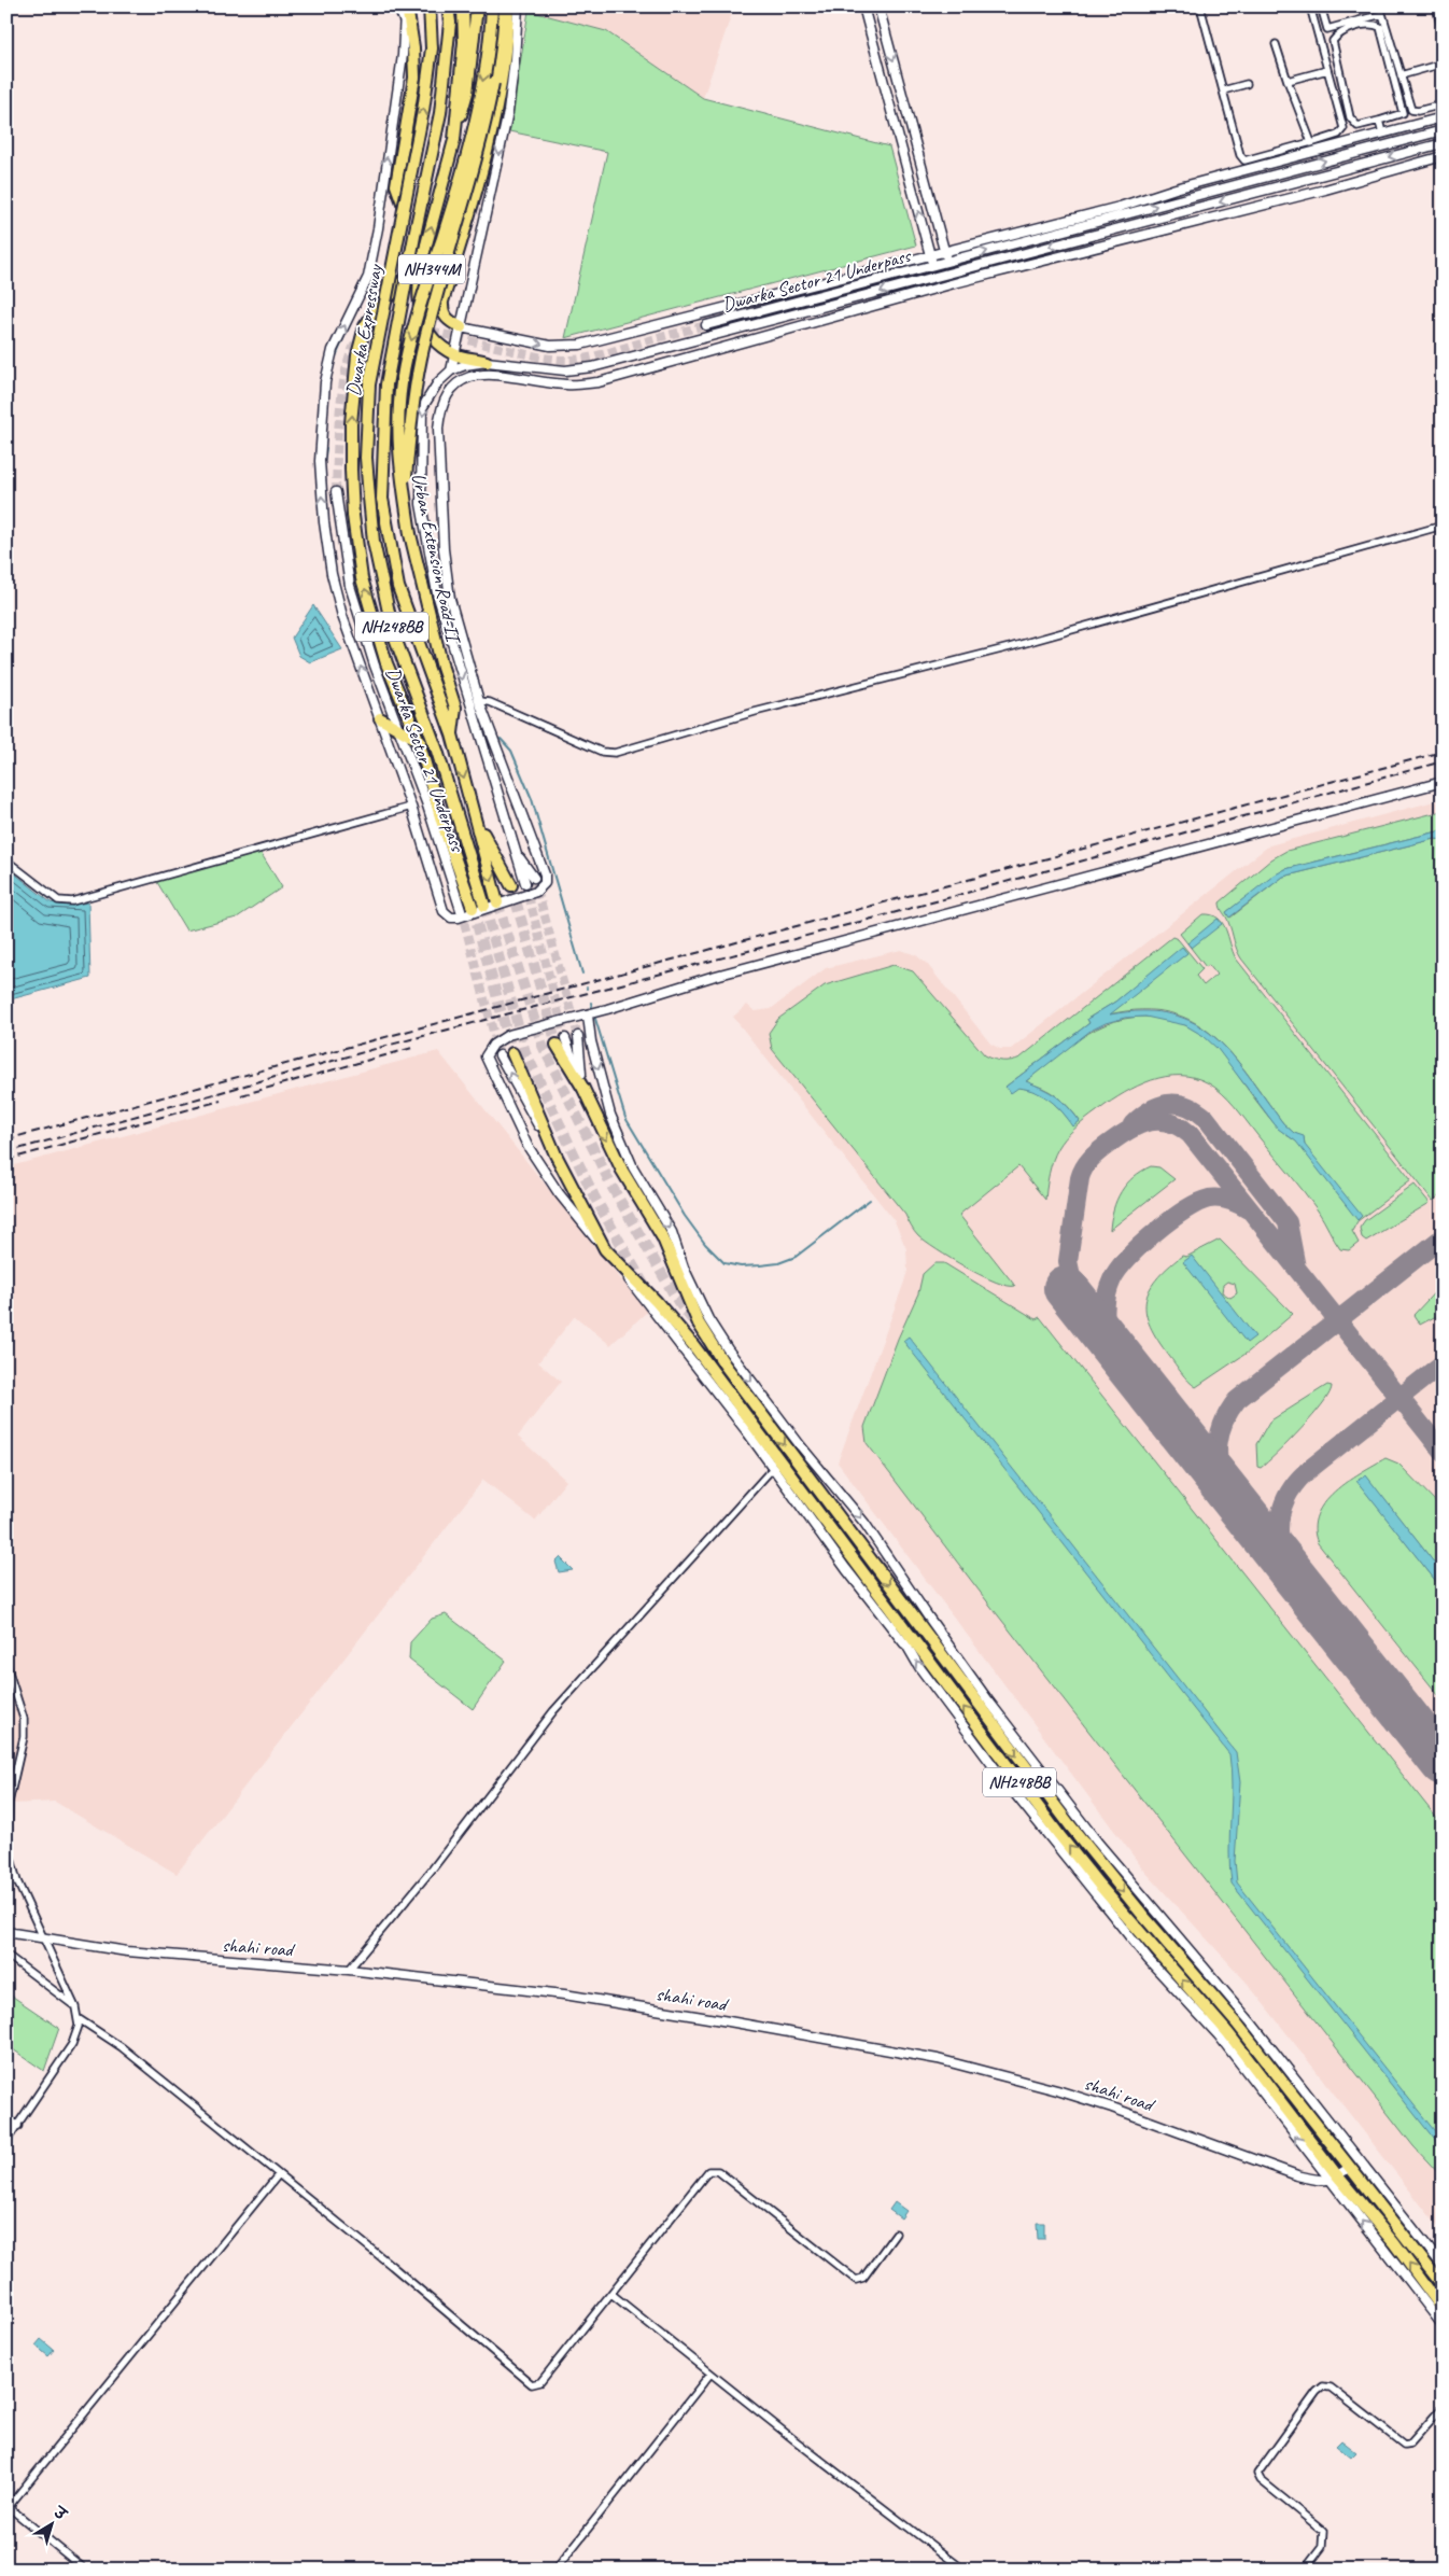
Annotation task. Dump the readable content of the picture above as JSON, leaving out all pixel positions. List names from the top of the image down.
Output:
{
  "streets": {
    "highway": [
      "NH344M",
      "Dwarka Expressway",
      "Urban Extension Road-II",
      "NH248BB"
    ],
    "street": ["Dwarka Sector 21 Underpass", "shahi road"]
  },
  "crossings": [
    ["Dwarka Expressway", "Urban Extension Road-II"],
    ["Dwarka Expressway", "NH248BB"],
    ["Urban Extension Road-II", "NH248BB"],
    ["NH248BB", "shahi road"]
  ],
  "north": "top right"
}
